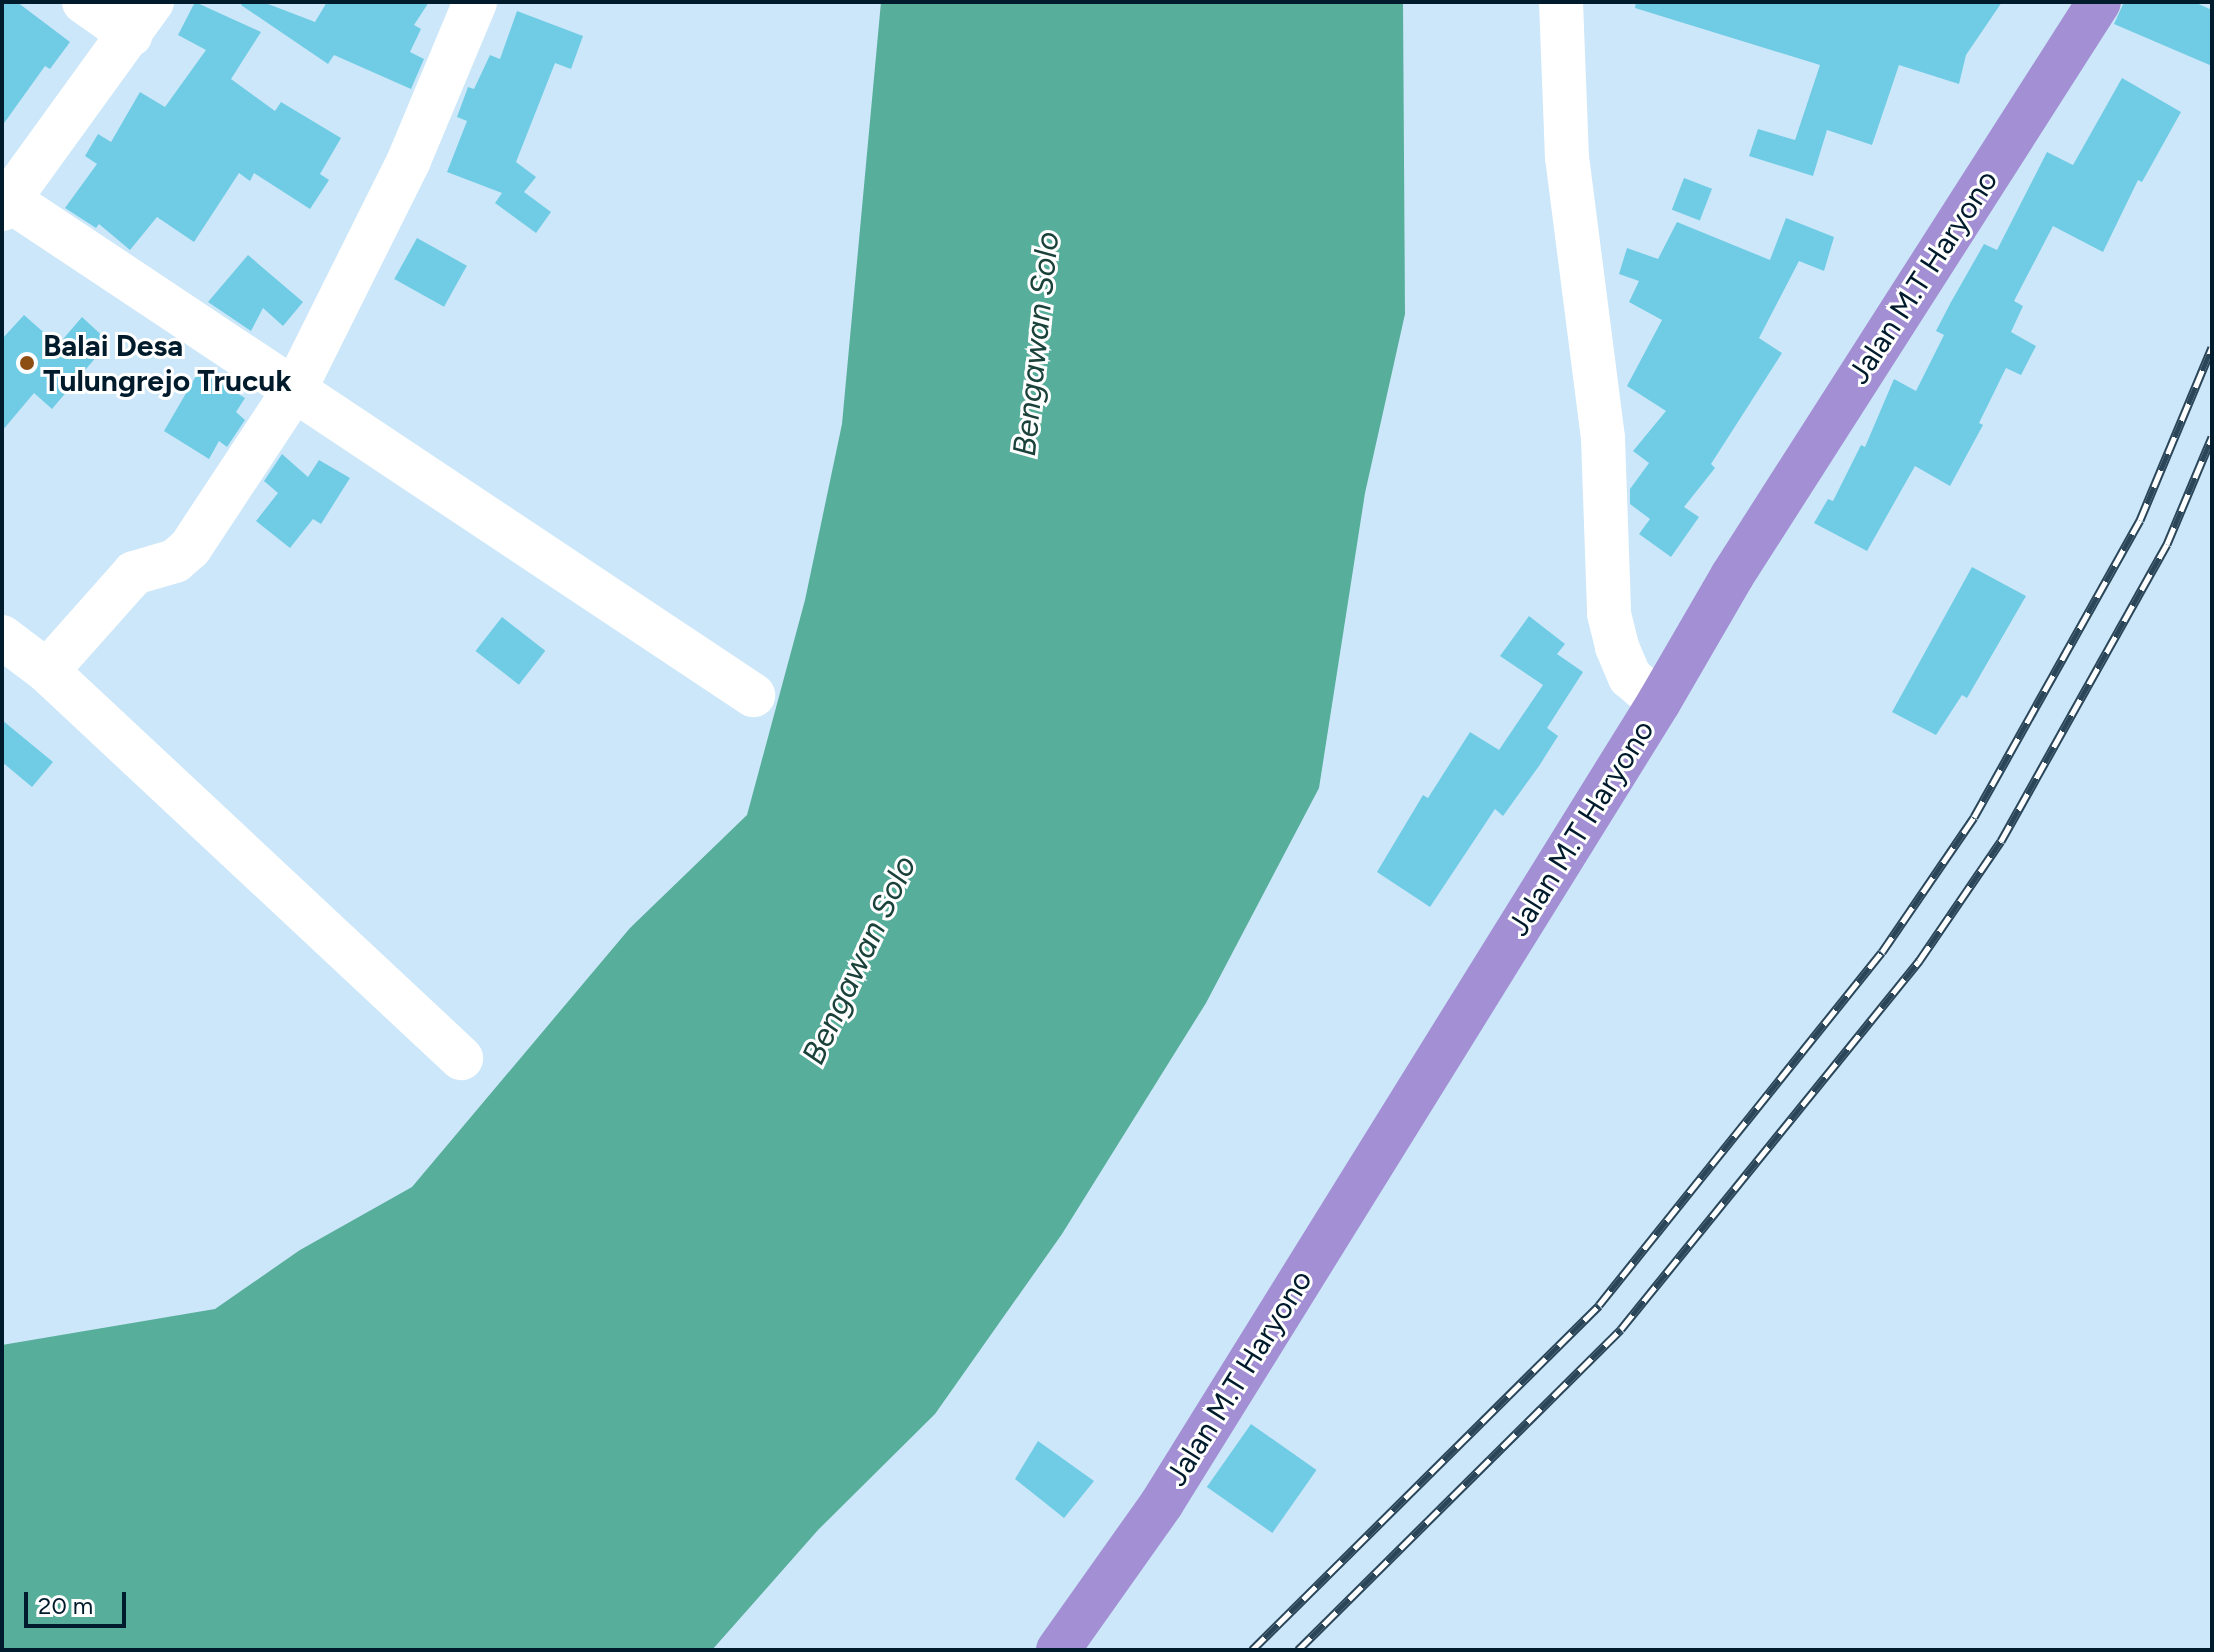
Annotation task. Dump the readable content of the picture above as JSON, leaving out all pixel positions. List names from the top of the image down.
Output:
{
  "streets": {
    "highway": ["Jalan M.T Haryono"]
  },
  "water": ["Bengawan Solo"],
  "places": ["Balai Desa Tulungrejo Trucuk"],
  "scale_bar": "20 m"
}
